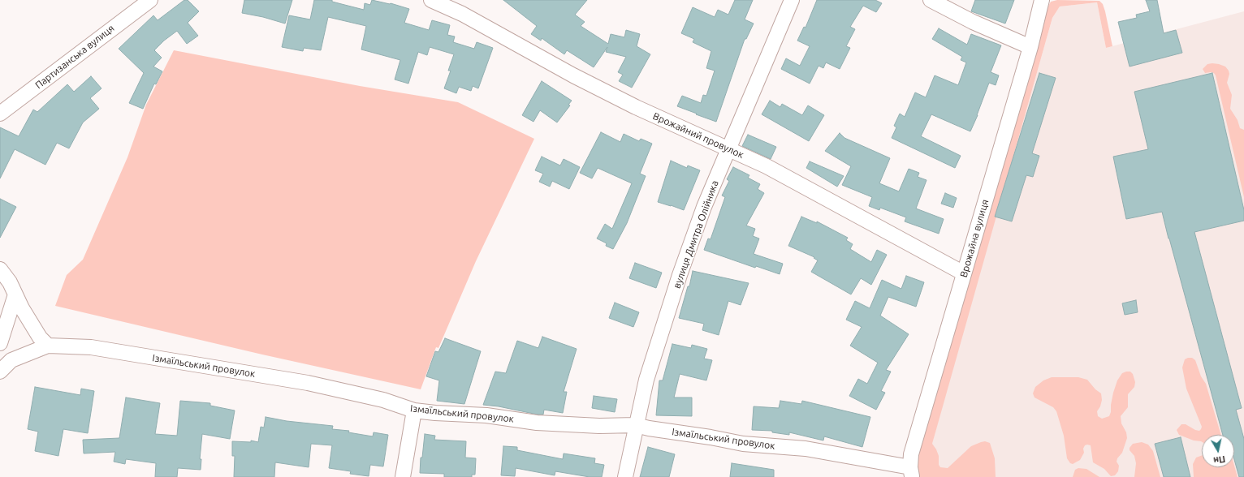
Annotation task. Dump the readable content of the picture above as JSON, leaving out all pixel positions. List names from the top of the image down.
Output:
{
  "streets": {
    "street": [
      "Партизанська вулиця",
      "Врожайний провулок",
      "вулиця Дмитра Олійника",
      "Врожайна вулиця",
      "Ізмаїльський провулок"
    ]
  },
  "crossings": [
    ["Врожайний провулок", "вулиця Дмитра Олійника"],
    ["Врожайний провулок", "Врожайна вулиця"],
    ["вулиця Дмитра Олійника", "Ізмаїльський провулок"],
    ["Врожайна вулиця", "Ізмаїльський провулок"]
  ],
  "north": "bottom"
}
